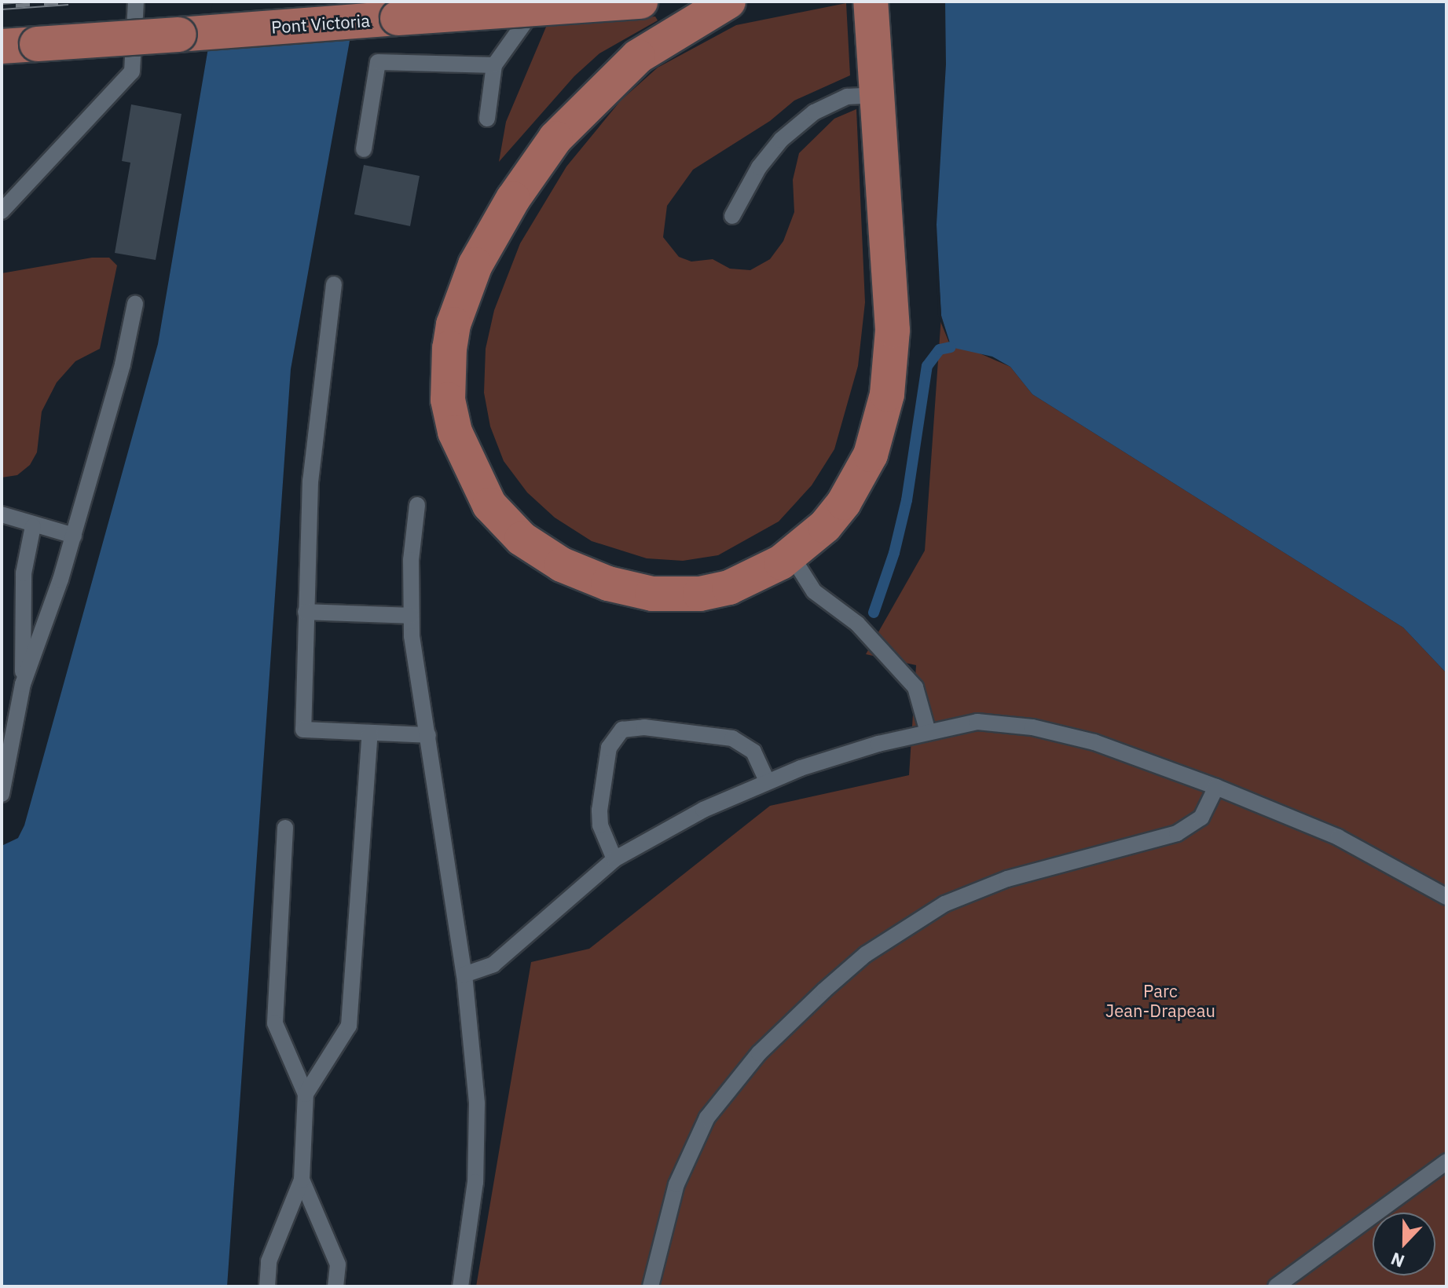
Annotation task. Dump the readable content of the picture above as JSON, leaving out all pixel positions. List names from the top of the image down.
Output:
{
  "streets": {
    "main road": ["Pont Victoria"]
  },
  "parks": ["Parc Jean-Drapeau"],
  "north": "bottom"
}
